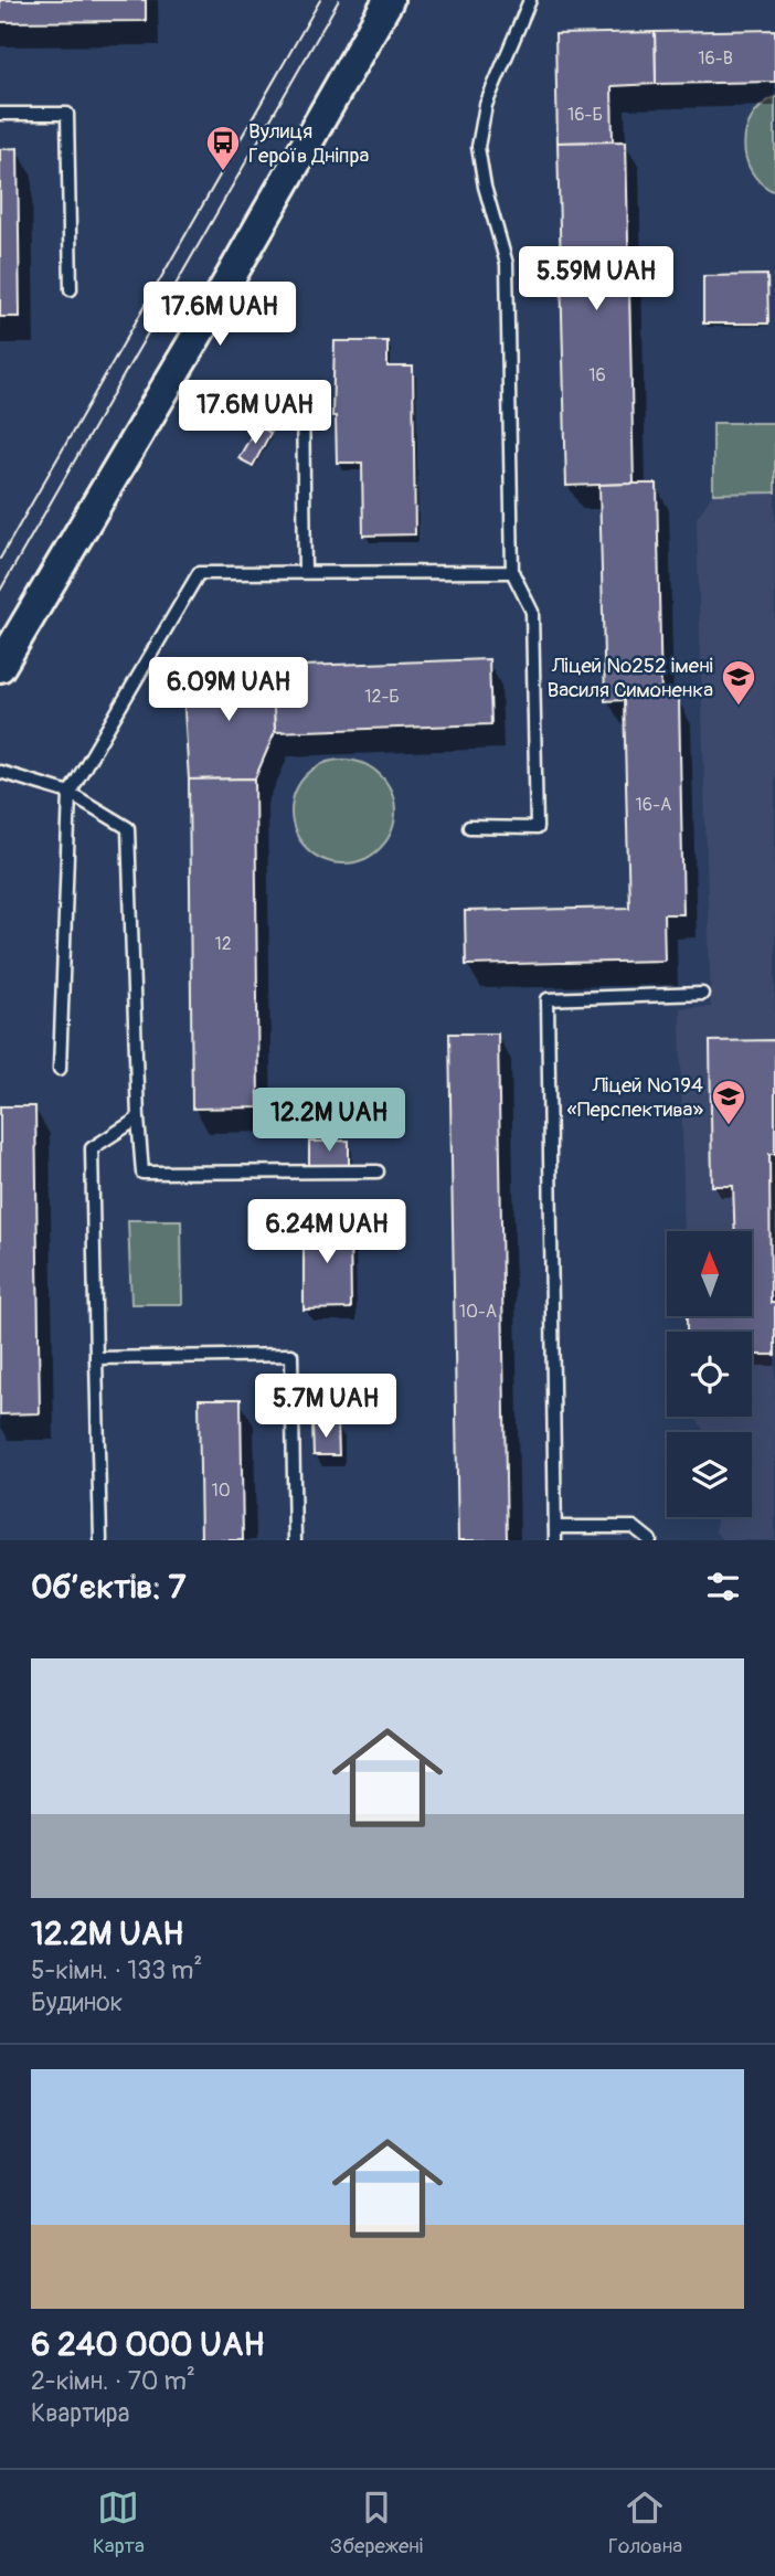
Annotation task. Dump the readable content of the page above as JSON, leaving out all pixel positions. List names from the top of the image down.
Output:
{
  "places": {
    "bus stop": ["Вулиця Героїв Дніпра"],
    "school or university": ["Ліцей №252 імені Василя Симоненка", "Ліцей №194 «Перспектива»"]
  },
  "house_numbers": [
    "16-В",
    "16-Б",
    "16",
    "12-Б",
    "16-А",
    "12",
    "10-А",
    "10"
  ],
  "north": "top",
  "page": {
    "price": [
      "5.59M UAH",
      "17.6M UAH",
      "17.6M UAH",
      "6.09M UAH",
      "12.2M UAH",
      "6.24M UAH",
      "5.7M UAH"
    ],
    "heading": "Об’єктів: 7",
    "list": [
      {
        "name": "12.2M UAH",
        "note": "5-кімн. · 133 m² · Будинок"
      },
      {
        "name": "6 240 000 UAH",
        "note": "2-кімн. · 70 m² · Квартира"
      }
    ],
    "tabs": ["Карта", "Збережені", "Головна"]
  }
}
